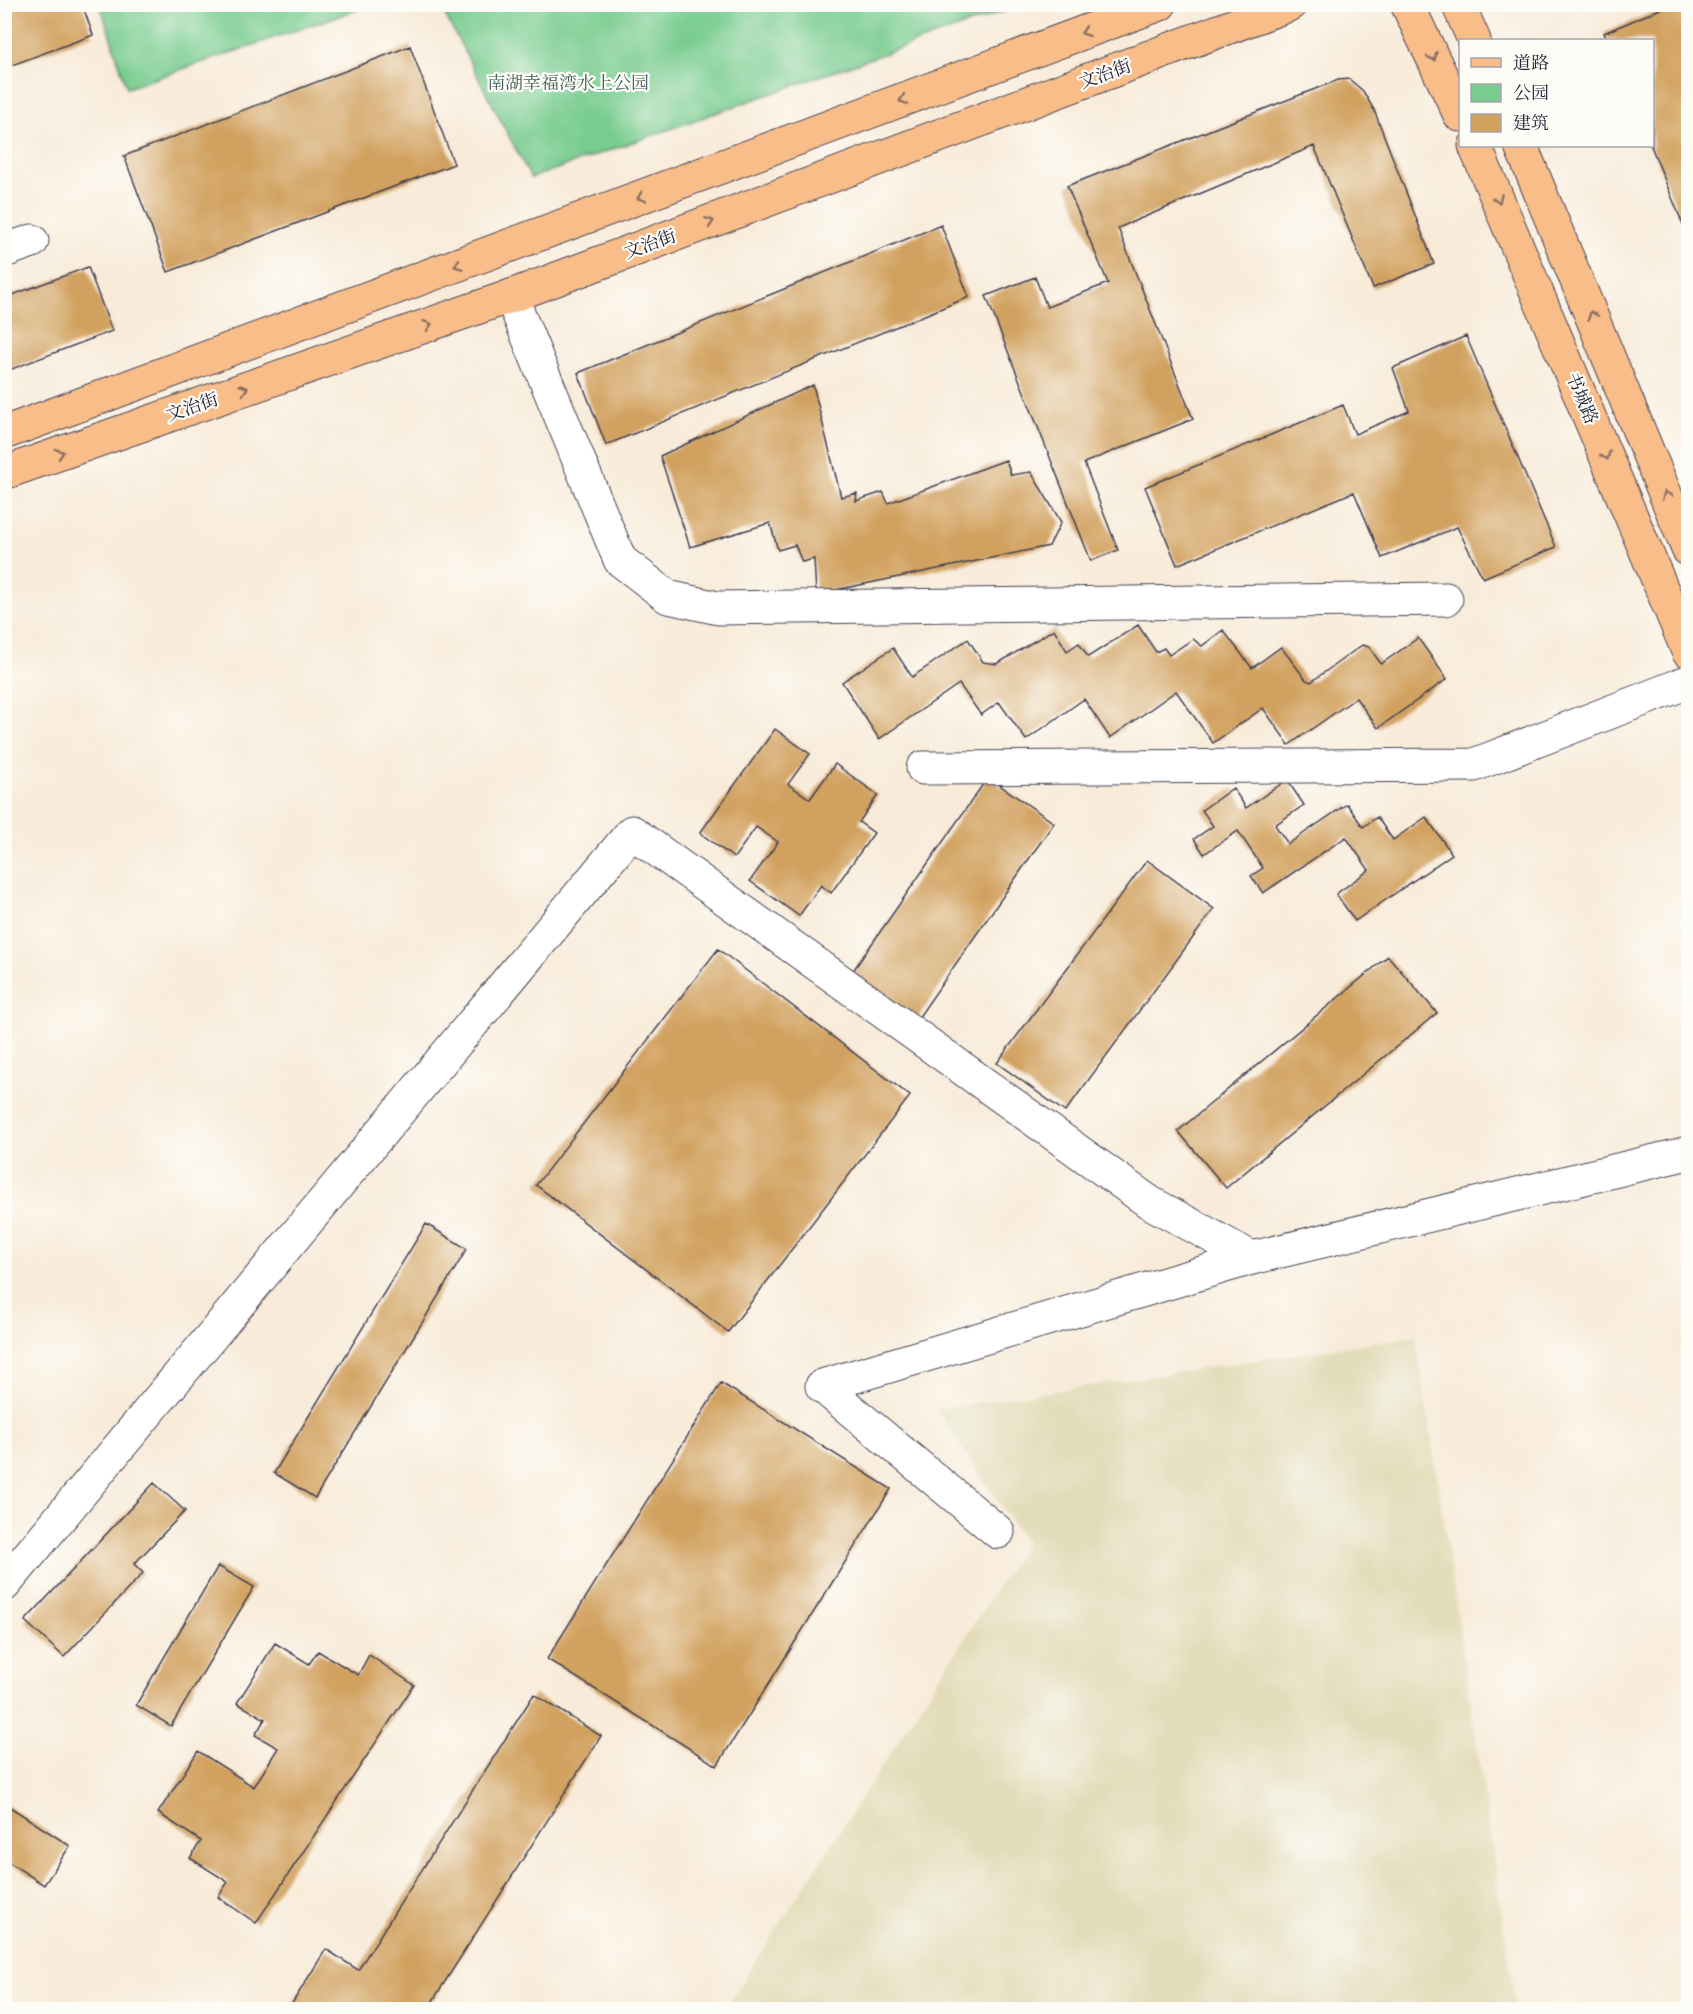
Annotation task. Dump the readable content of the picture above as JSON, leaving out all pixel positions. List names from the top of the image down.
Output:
{
  "streets": {
    "main road": ["文治街", "书城路"]
  },
  "parks": ["南湖幸福湾水上公园"],
  "legend": ["道路", "公园", "建筑"]
}
